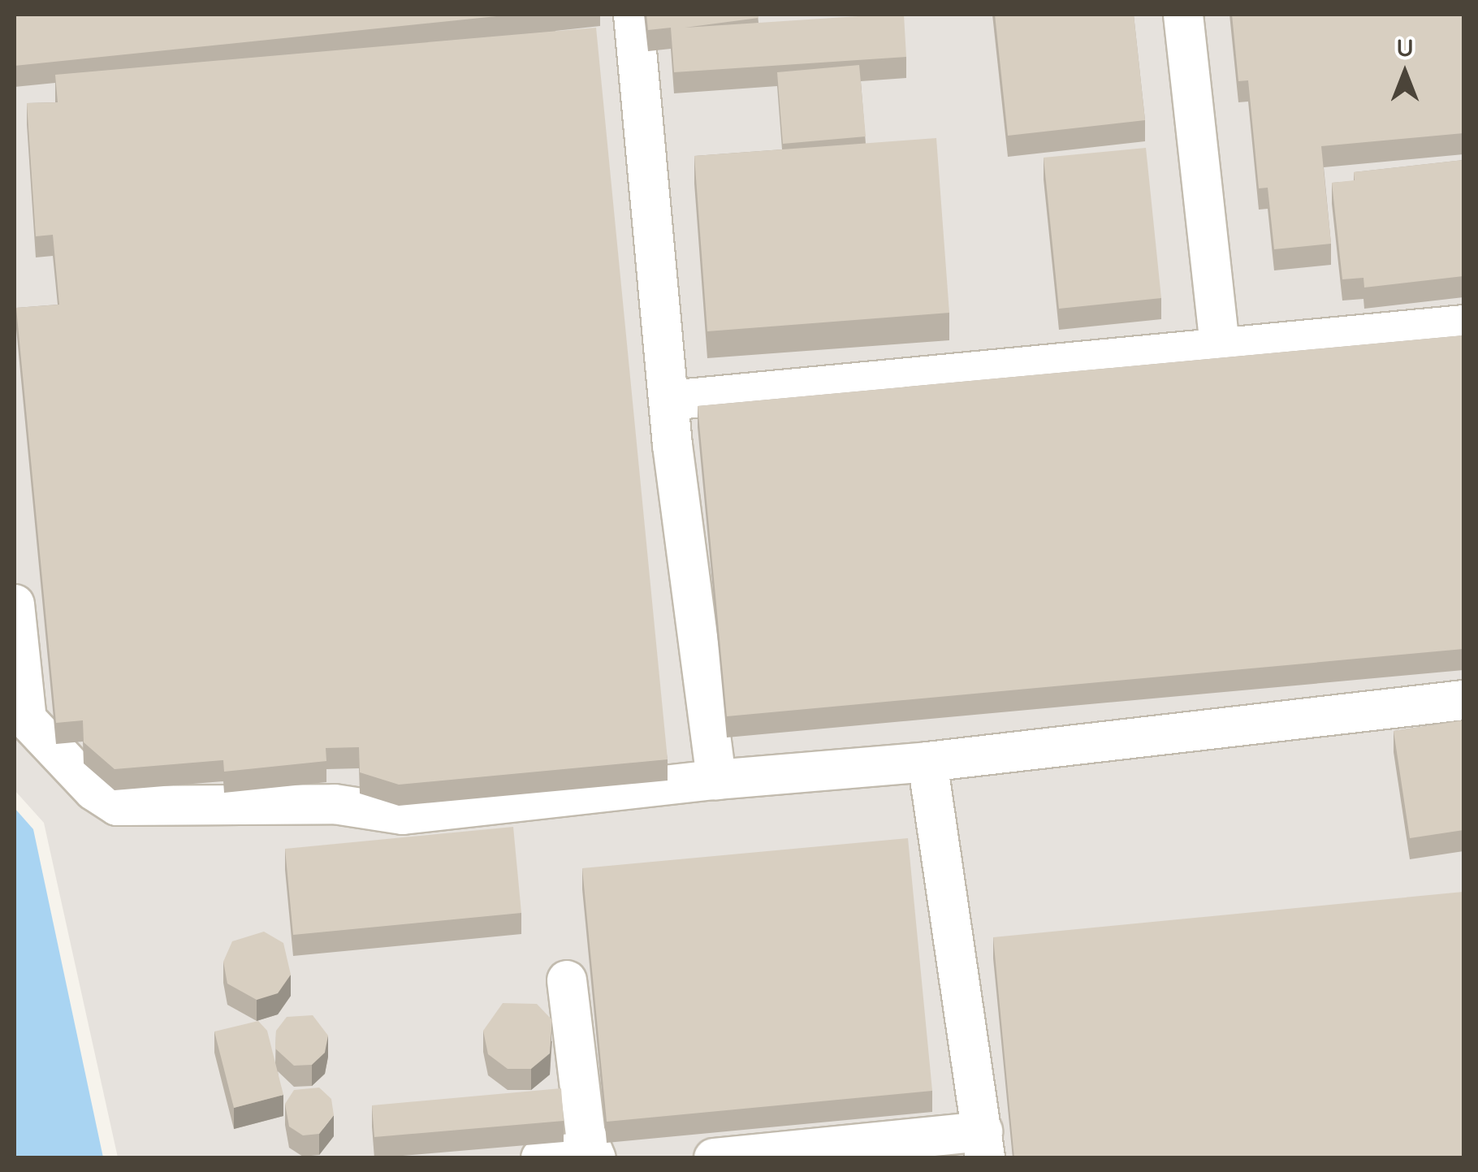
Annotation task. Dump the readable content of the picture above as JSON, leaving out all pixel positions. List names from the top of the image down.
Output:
{
  "north": "top"
}
